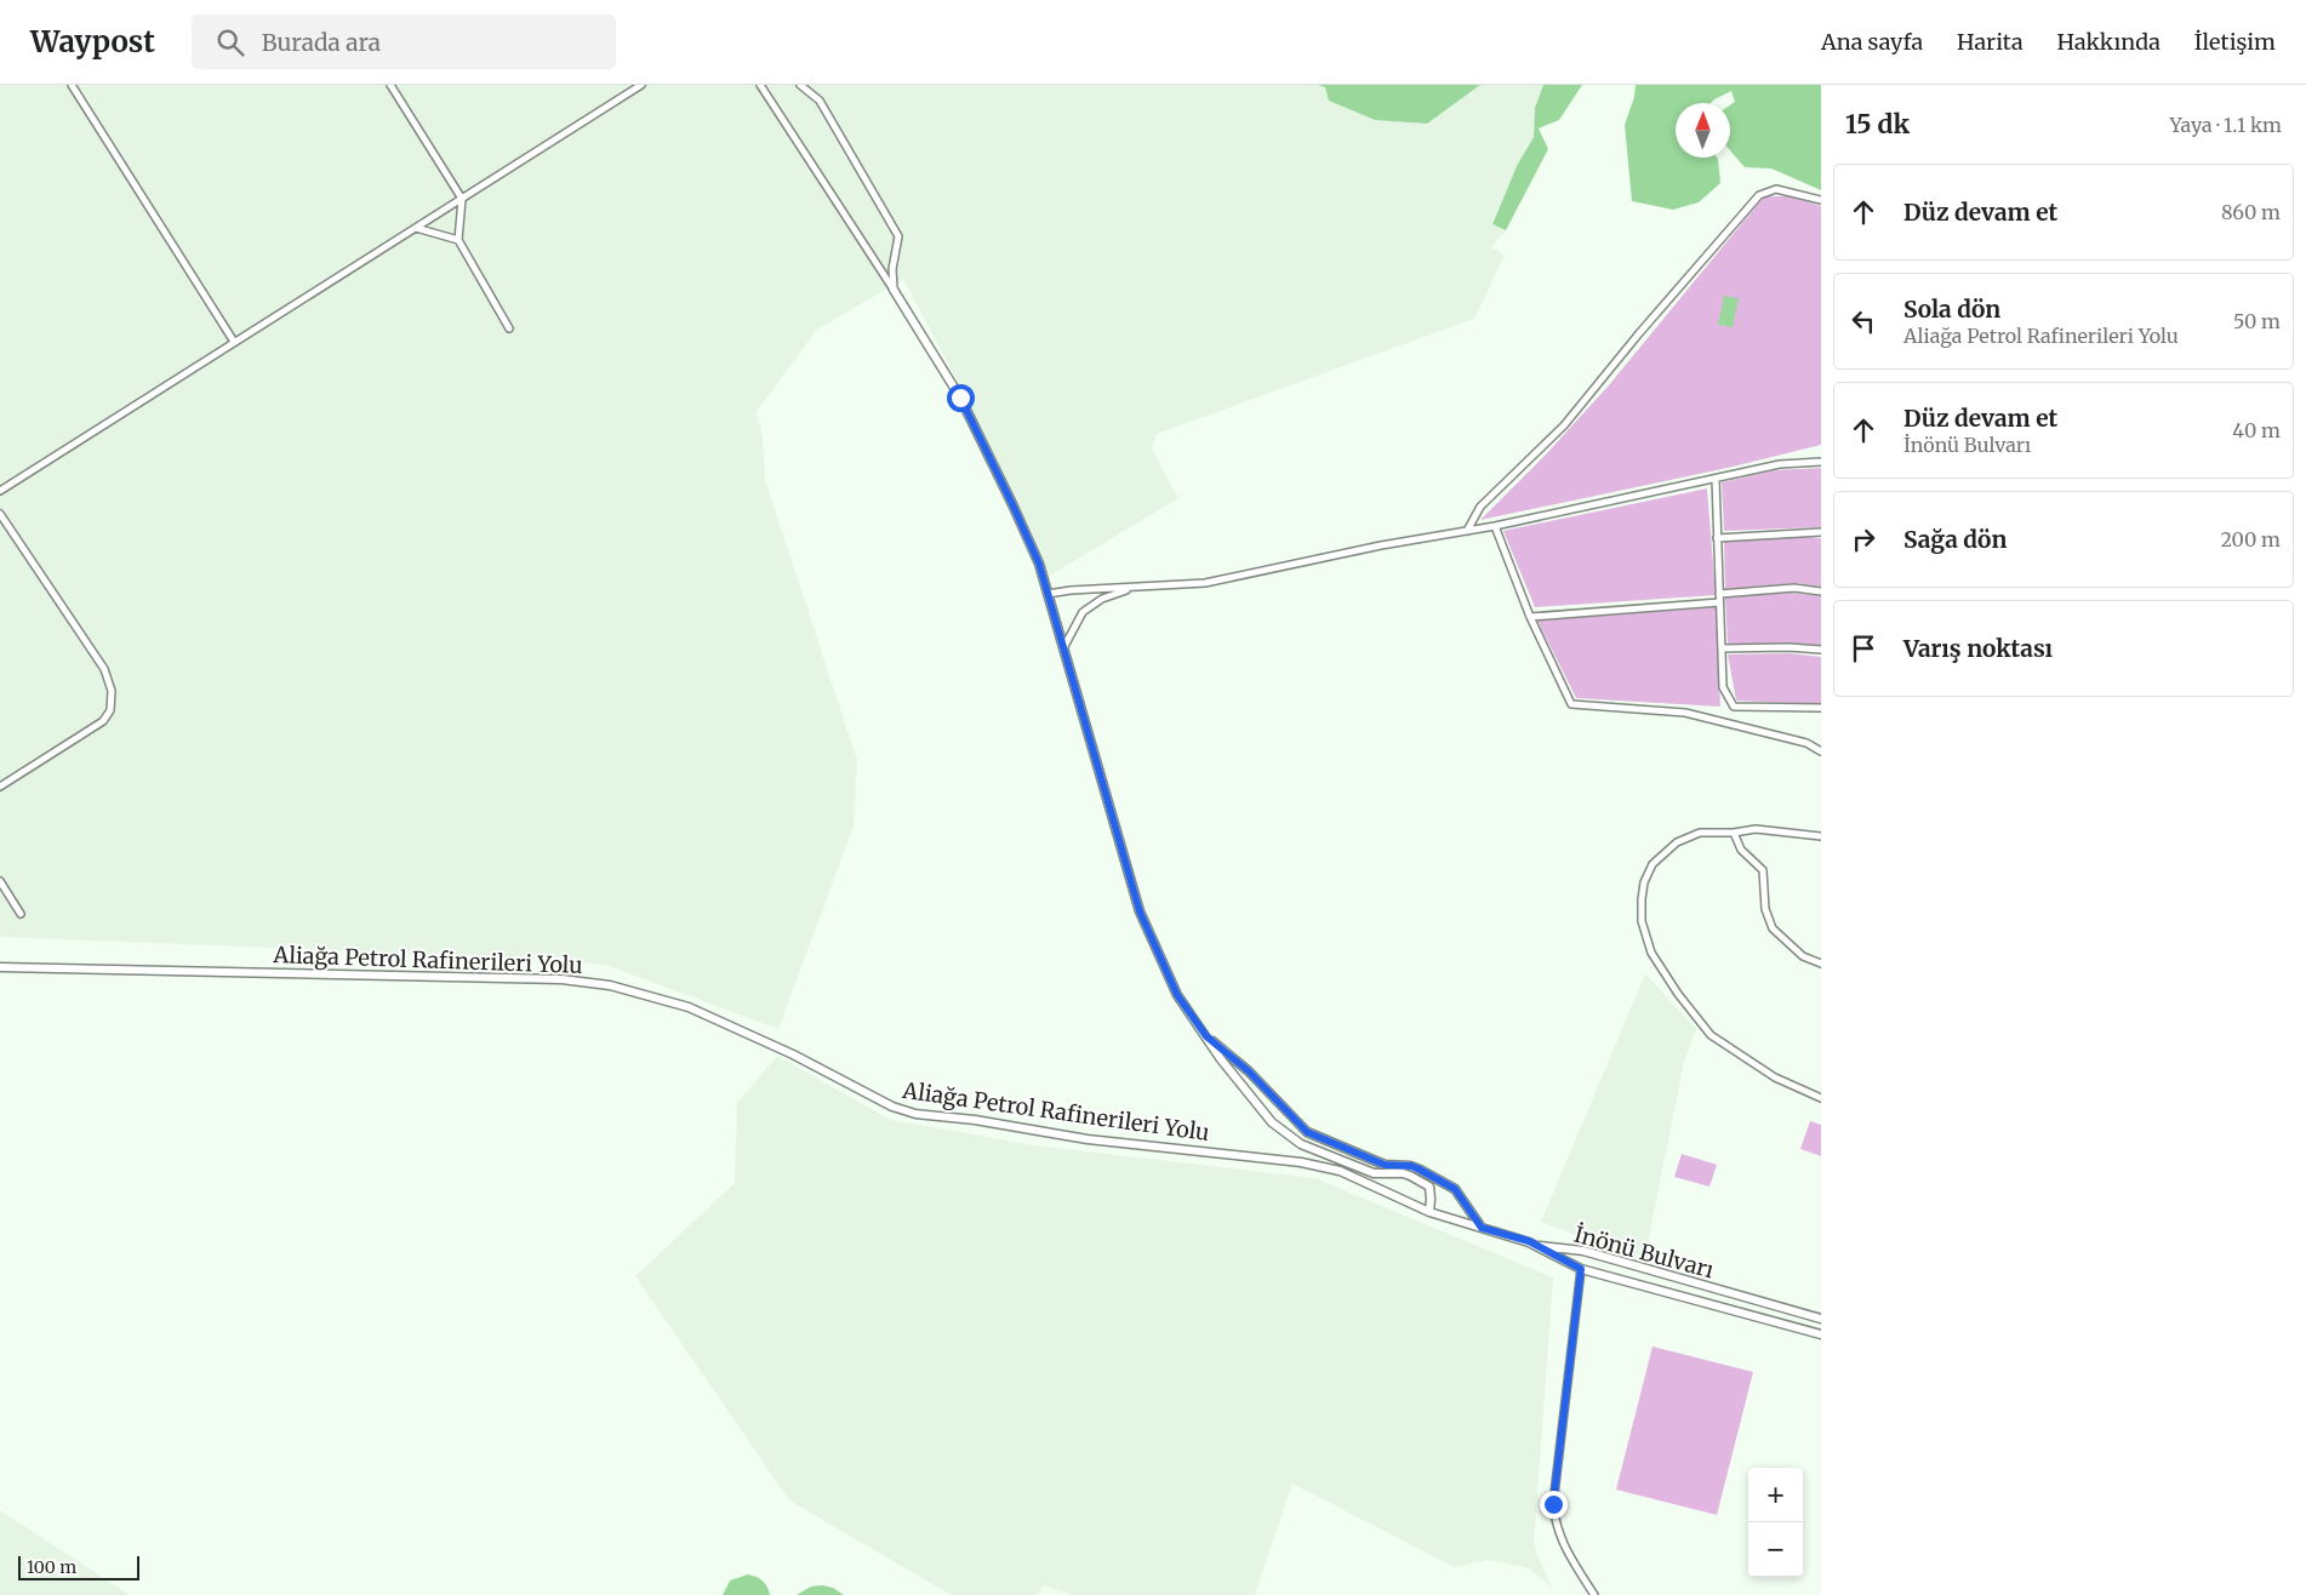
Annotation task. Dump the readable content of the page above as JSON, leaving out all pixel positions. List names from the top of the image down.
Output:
{
  "streets": {
    "street": ["Aliağa Petrol Rafinerileri Yolu", "İnönü Bulvarı"]
  },
  "crossings": [
    ["Aliağa Petrol Rafinerileri Yolu", "İnönü Bulvarı"]
  ],
  "scale_bar": "100 m",
  "north": "top",
  "page": {
    "header": "Waypost",
    "search": "Burada ara",
    "nav": [
      "Ana sayfa",
      "Harita",
      "Hakkında",
      "İletişim"
    ],
    "heading": ["15 dk", "Yaya · 1.1 km"],
    "list": [
      ["Düz devam et", "860 m"],
      ["Sola dön", "Aliağa Petrol Rafinerileri Yolu", "50 m"],
      ["Düz devam et", "İnönü Bulvarı", "40 m"],
      ["Sağa dön", "200 m"],
      "Varış noktası"
    ],
    "map_buttons": ["+", "−"],
    "scale": "100 m"
  }
}
